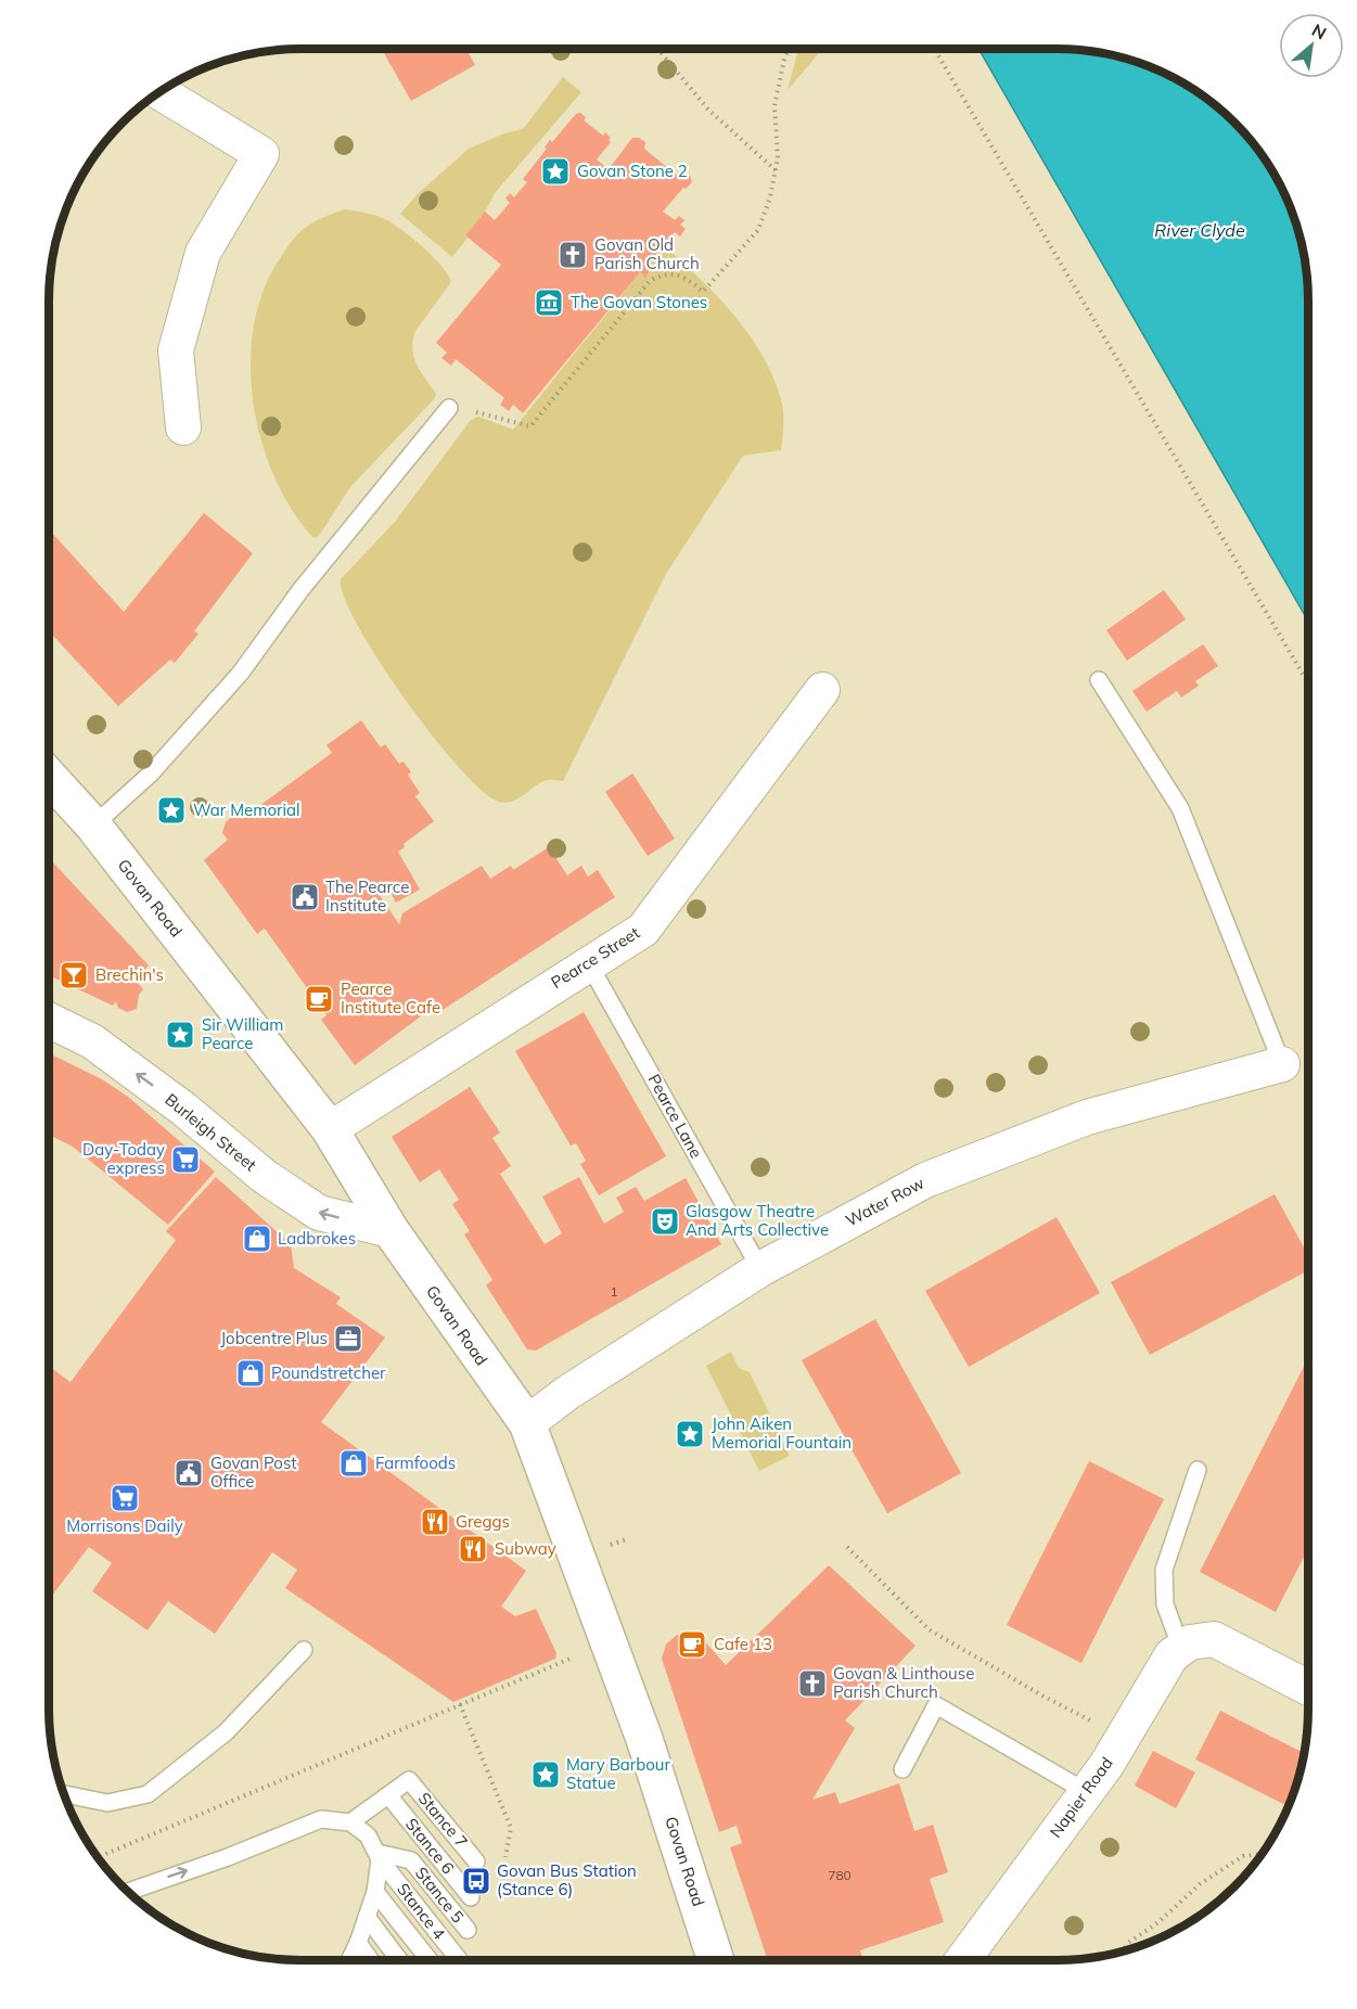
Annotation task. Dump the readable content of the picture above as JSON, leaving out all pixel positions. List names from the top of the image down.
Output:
{
  "streets": {
    "street": [
      "Govan Road",
      "Pearce Street",
      "Burleigh Street",
      "Water Row",
      "Napier Road"
    ],
    "lane": [
      "Pearce Lane",
      "Stance 7",
      "Stance 6",
      "Stance 5",
      "Stance 4"
    ]
  },
  "crossings": [
    ["Govan Road", "Pearce Street"],
    ["Govan Road", "Burleigh Street"],
    ["Govan Road", "Water Row"],
    ["Pearce Street", "Pearce Lane"],
    ["Pearce Lane", "Water Row"],
    ["Stance 7", "Stance 6"],
    ["Stance 5", "Stance 4"]
  ],
  "one_way": ["Burleigh Street"],
  "water": ["River Clyde"],
  "places": {
    "place": [
      "Govan Stone 2",
      "War Memorial",
      "Sir William Pearce",
      "John Aiken Memorial Fountain",
      "Mary Barbour Statue"
    ],
    "church": ["Govan Old Parish Church", "Govan & Linthouse Parish Church"],
    "museum": ["The Govan Stones"],
    "public building": ["The Pearce Institute", "Govan Post Office"],
    "bar": ["Brechin's"],
    "cafe": ["Pearce Institute Cafe", "Cafe 13"],
    "supermarket": ["Day-Today express", "Morrisons Daily"],
    "theatre": ["Glasgow Theatre And Arts Collective"],
    "shop": ["Ladbrokes", "Poundstretcher", "Farmfoods"],
    "office": ["Jobcentre Plus"],
    "restaurant": ["Greggs", "Subway"],
    "bus stop": ["Govan Bus Station (Stance 6)"]
  },
  "house_numbers": ["1", "780"],
  "north": "top right"
}
